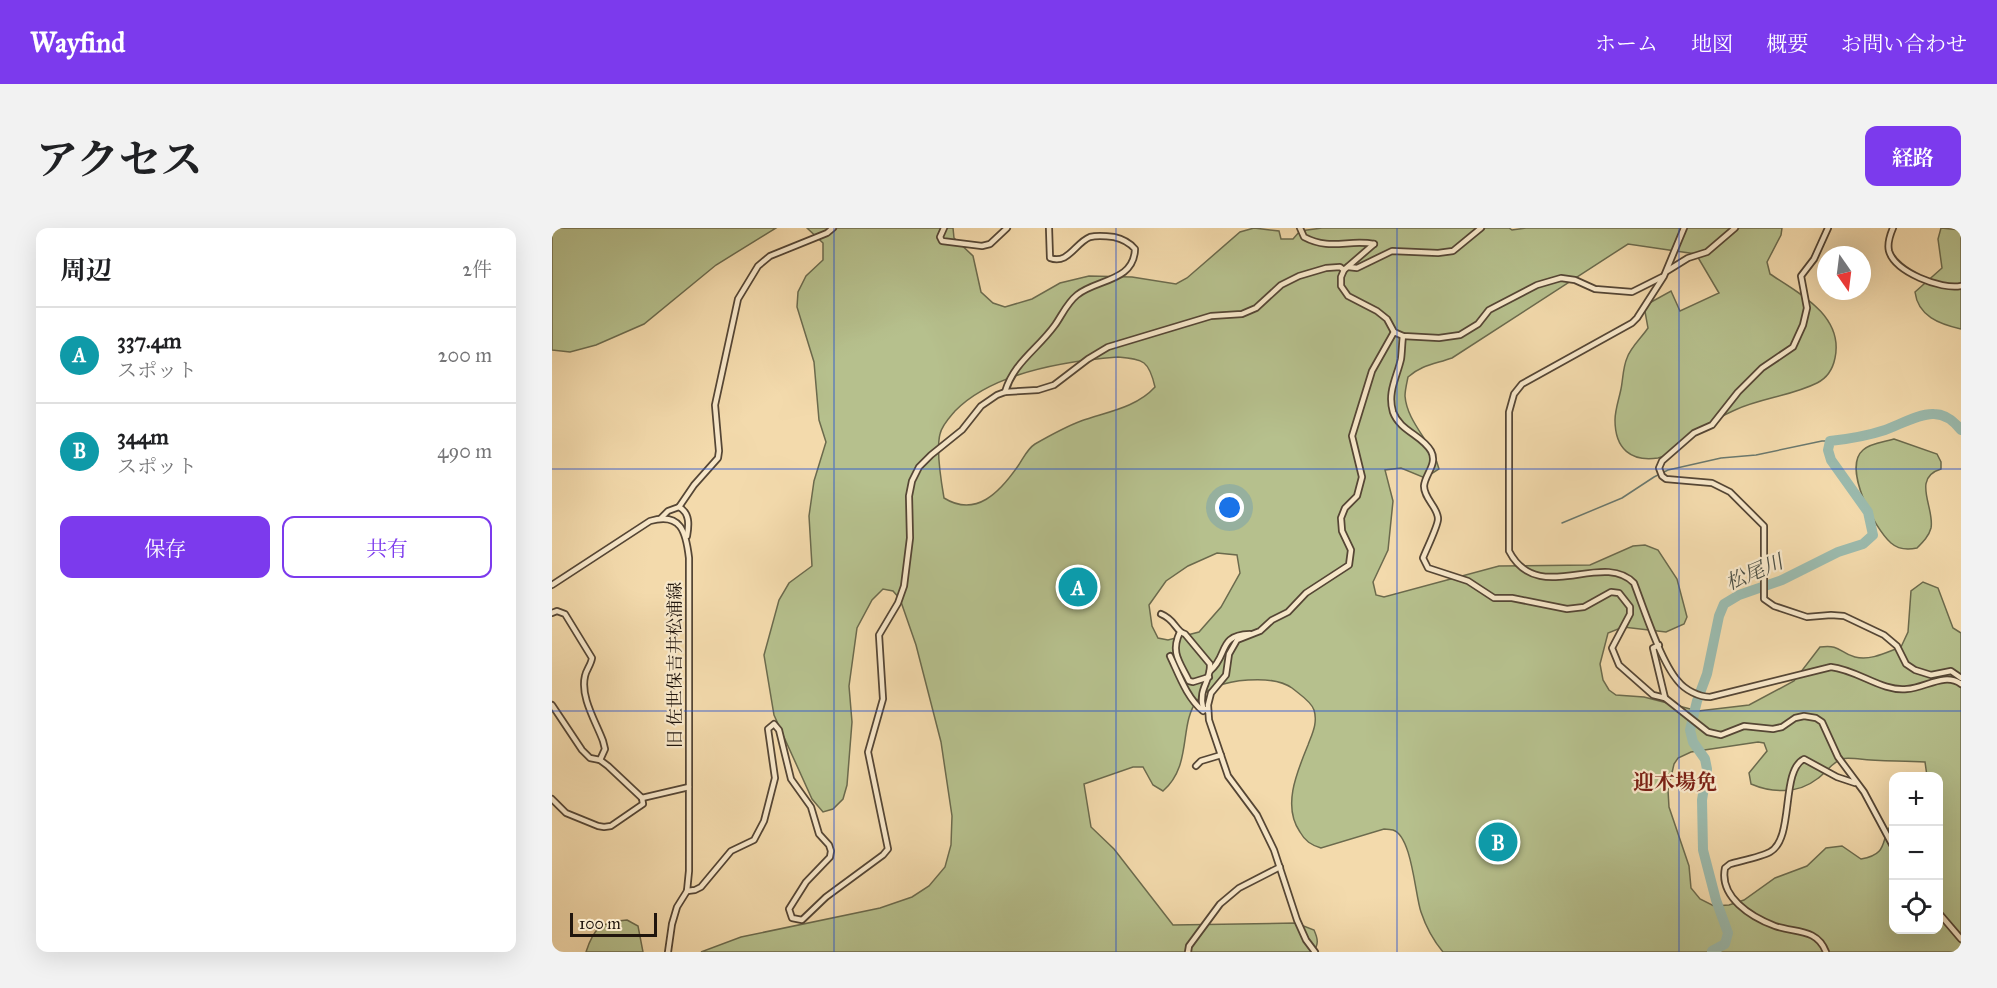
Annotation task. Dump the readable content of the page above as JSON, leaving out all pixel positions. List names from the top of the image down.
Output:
{
  "streets": {
    "street": ["旧 佐世保吉井松浦線"]
  },
  "districts": ["迎木場免"],
  "water": ["松尾川"],
  "scale_bar": "100 m",
  "north": "bottom",
  "page": {
    "header": "Wayfind",
    "nav": [
      "ホーム",
      "地図",
      "概要",
      "お問い合わせ"
    ],
    "title": "アクセス",
    "buttons": [
      "経路",
      ["保存", "共有"]
    ],
    "heading": ["周辺", "2件"],
    "list": [
      {
        "mark": "A",
        "name": "337.4m",
        "note": "スポット",
        "value": "200 m"
      },
      {
        "mark": "B",
        "name": "344m",
        "note": "スポット",
        "value": "490 m"
      }
    ],
    "pins": ["A", "B"],
    "map_buttons": ["+", "−"],
    "scale": "100 m"
  }
}
